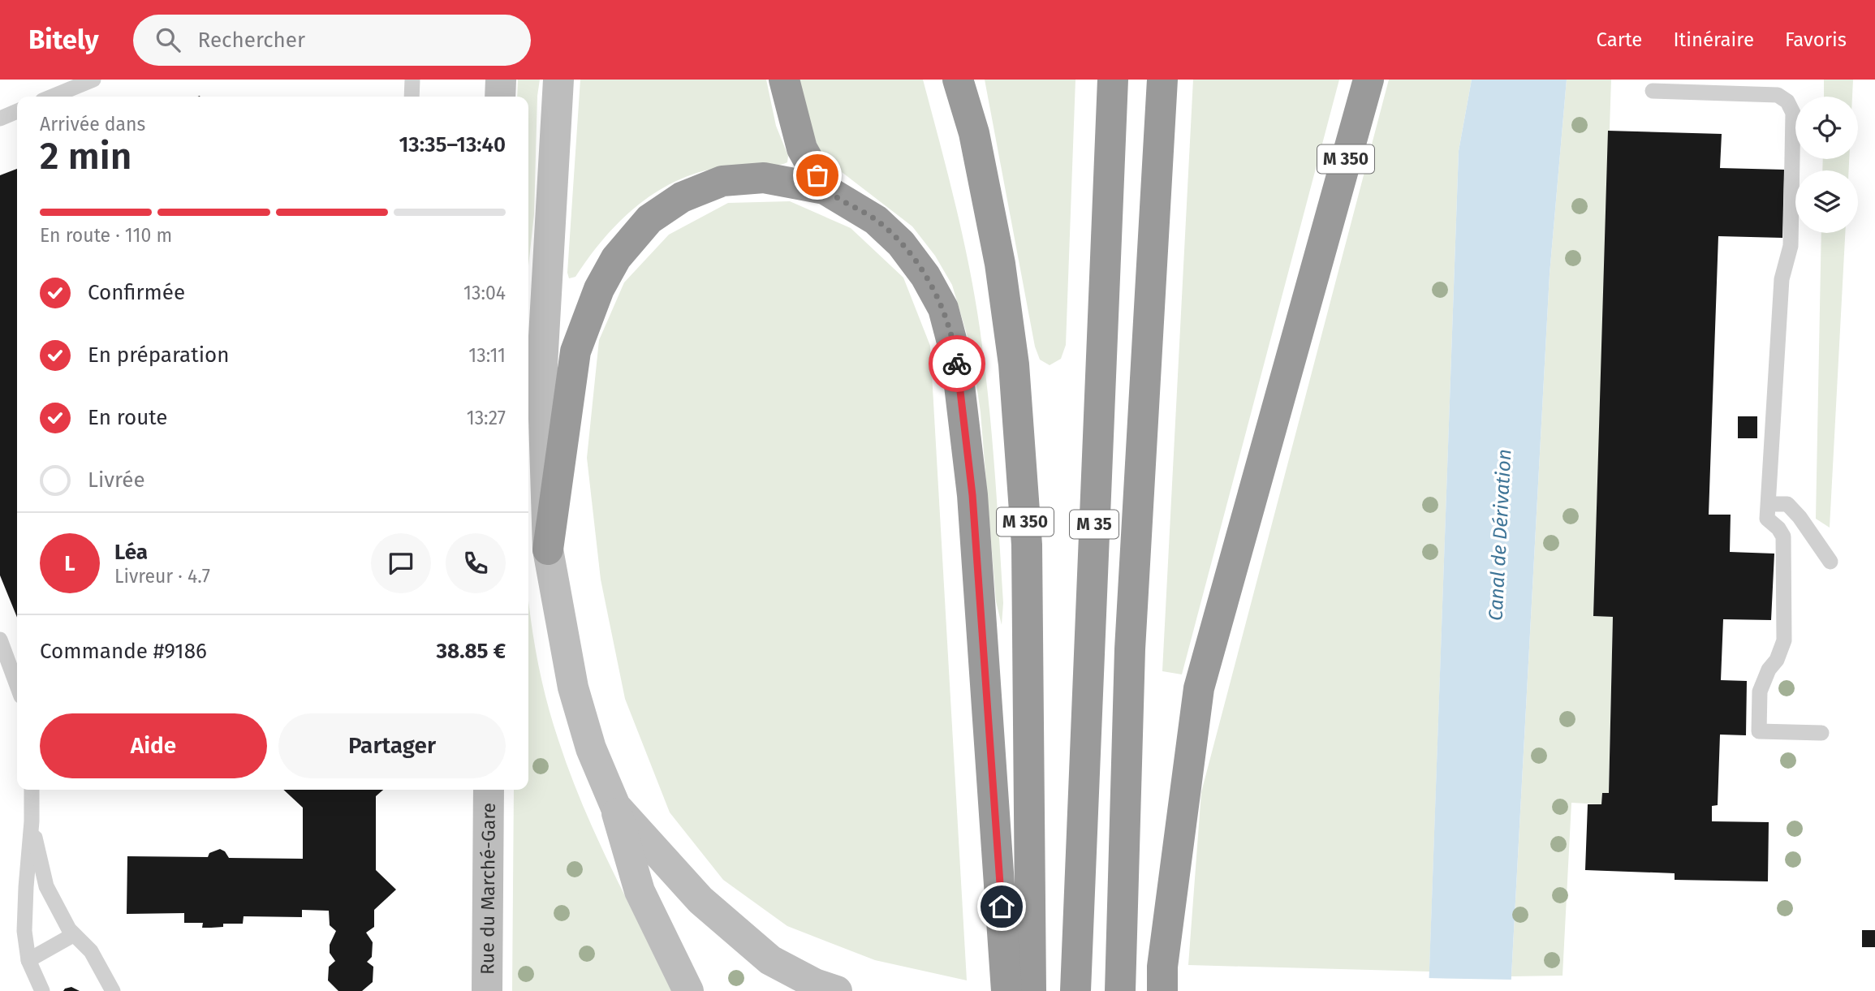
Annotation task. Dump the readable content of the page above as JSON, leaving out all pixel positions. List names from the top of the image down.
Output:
{
  "streets": {
    "highway": ["M 350", "M 35"],
    "main road": ["Rue du Marché-Gare"]
  },
  "water": ["Canal de Dérivation"],
  "page": {
    "header": "Bitely",
    "search": "Rechercher",
    "nav": ["Carte", "Itinéraire", "Favoris"],
    "heading": ["2 min", "Arrivée dans", "13:35–13:40"],
    "panel": [
      "Léa",
      "Livreur · 4.7",
      "Commande #9186",
      "38.85 €"
    ],
    "bar": "En route · 110 m",
    "list": [
      ["Confirmée", "13:04"],
      ["En préparation", "13:11"],
      ["En route", "13:27"],
      "Livrée"
    ],
    "round": "L",
    "buttons": ["Aide", "Partager"]
  }
}
